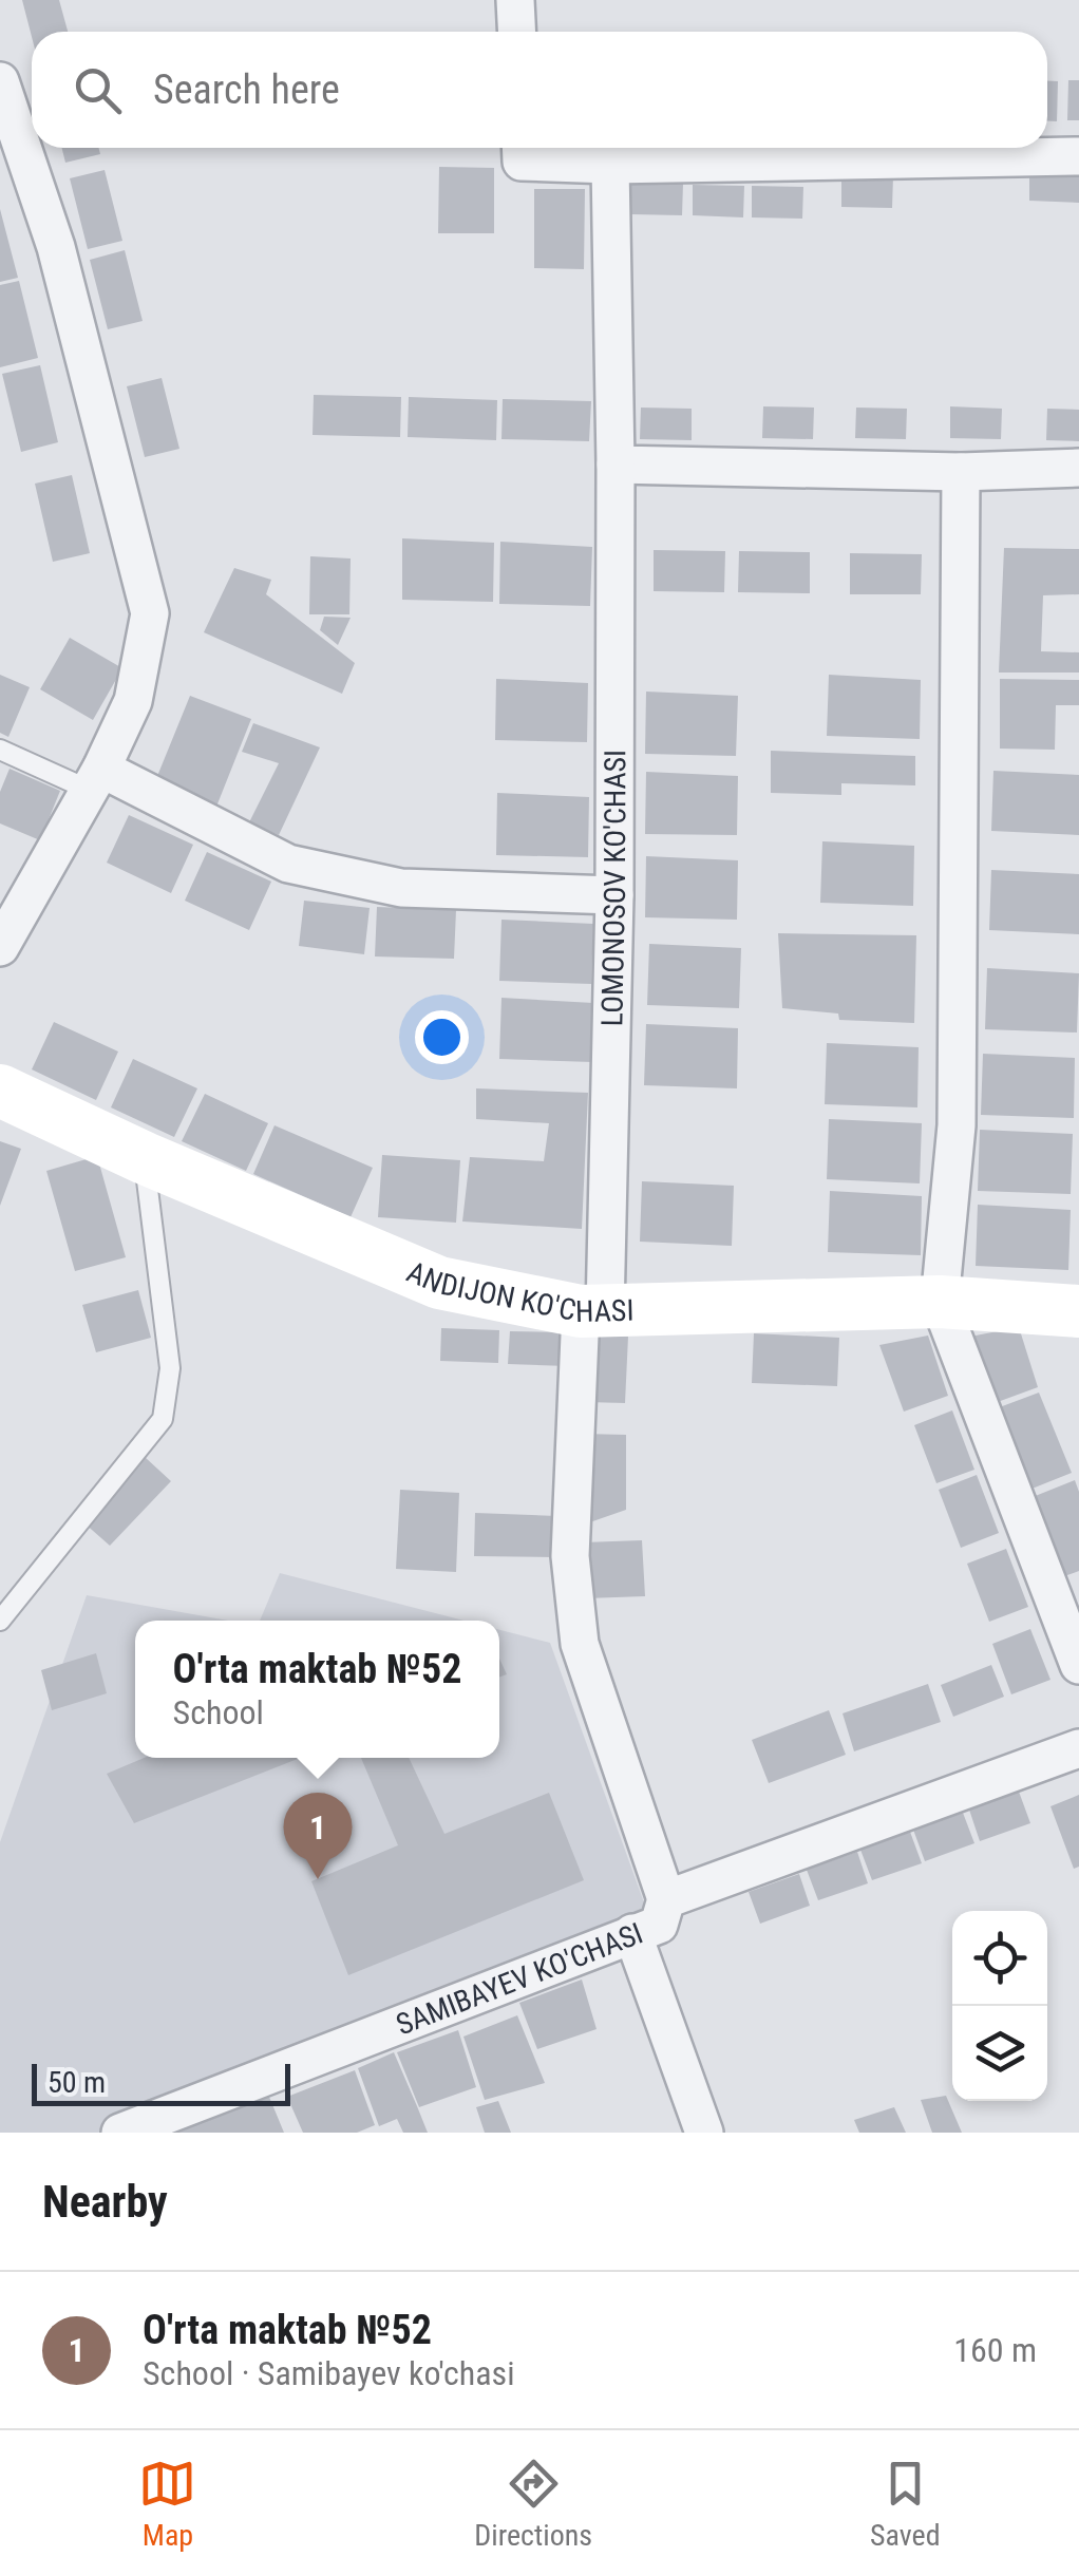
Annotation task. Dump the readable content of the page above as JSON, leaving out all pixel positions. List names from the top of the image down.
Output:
{
  "streets": {
    "street": ["LOMONOSOV KO'CHASI", "ANDIJON KO'CHASI", "SAMIBAYEV KO'CHASI"]
  },
  "crossings": [
    ["LOMONOSOV KO'CHASI", "ANDIJON KO'CHASI"],
    ["LOMONOSOV KO'CHASI", "SAMIBAYEV KO'CHASI"]
  ],
  "scale_bar": "50 m",
  "page": {
    "search": "Search here",
    "popup": ["O'rta maktab №52", "School"],
    "pins": "1",
    "scale": "50 m",
    "heading": "Nearby",
    "list": [
      {
        "mark": "1",
        "name": "O'rta maktab №52",
        "note": "School · Samibayev ko'chasi",
        "value": "160 m"
      }
    ],
    "nav": ["Map", "Directions", "Saved"]
  }
}
